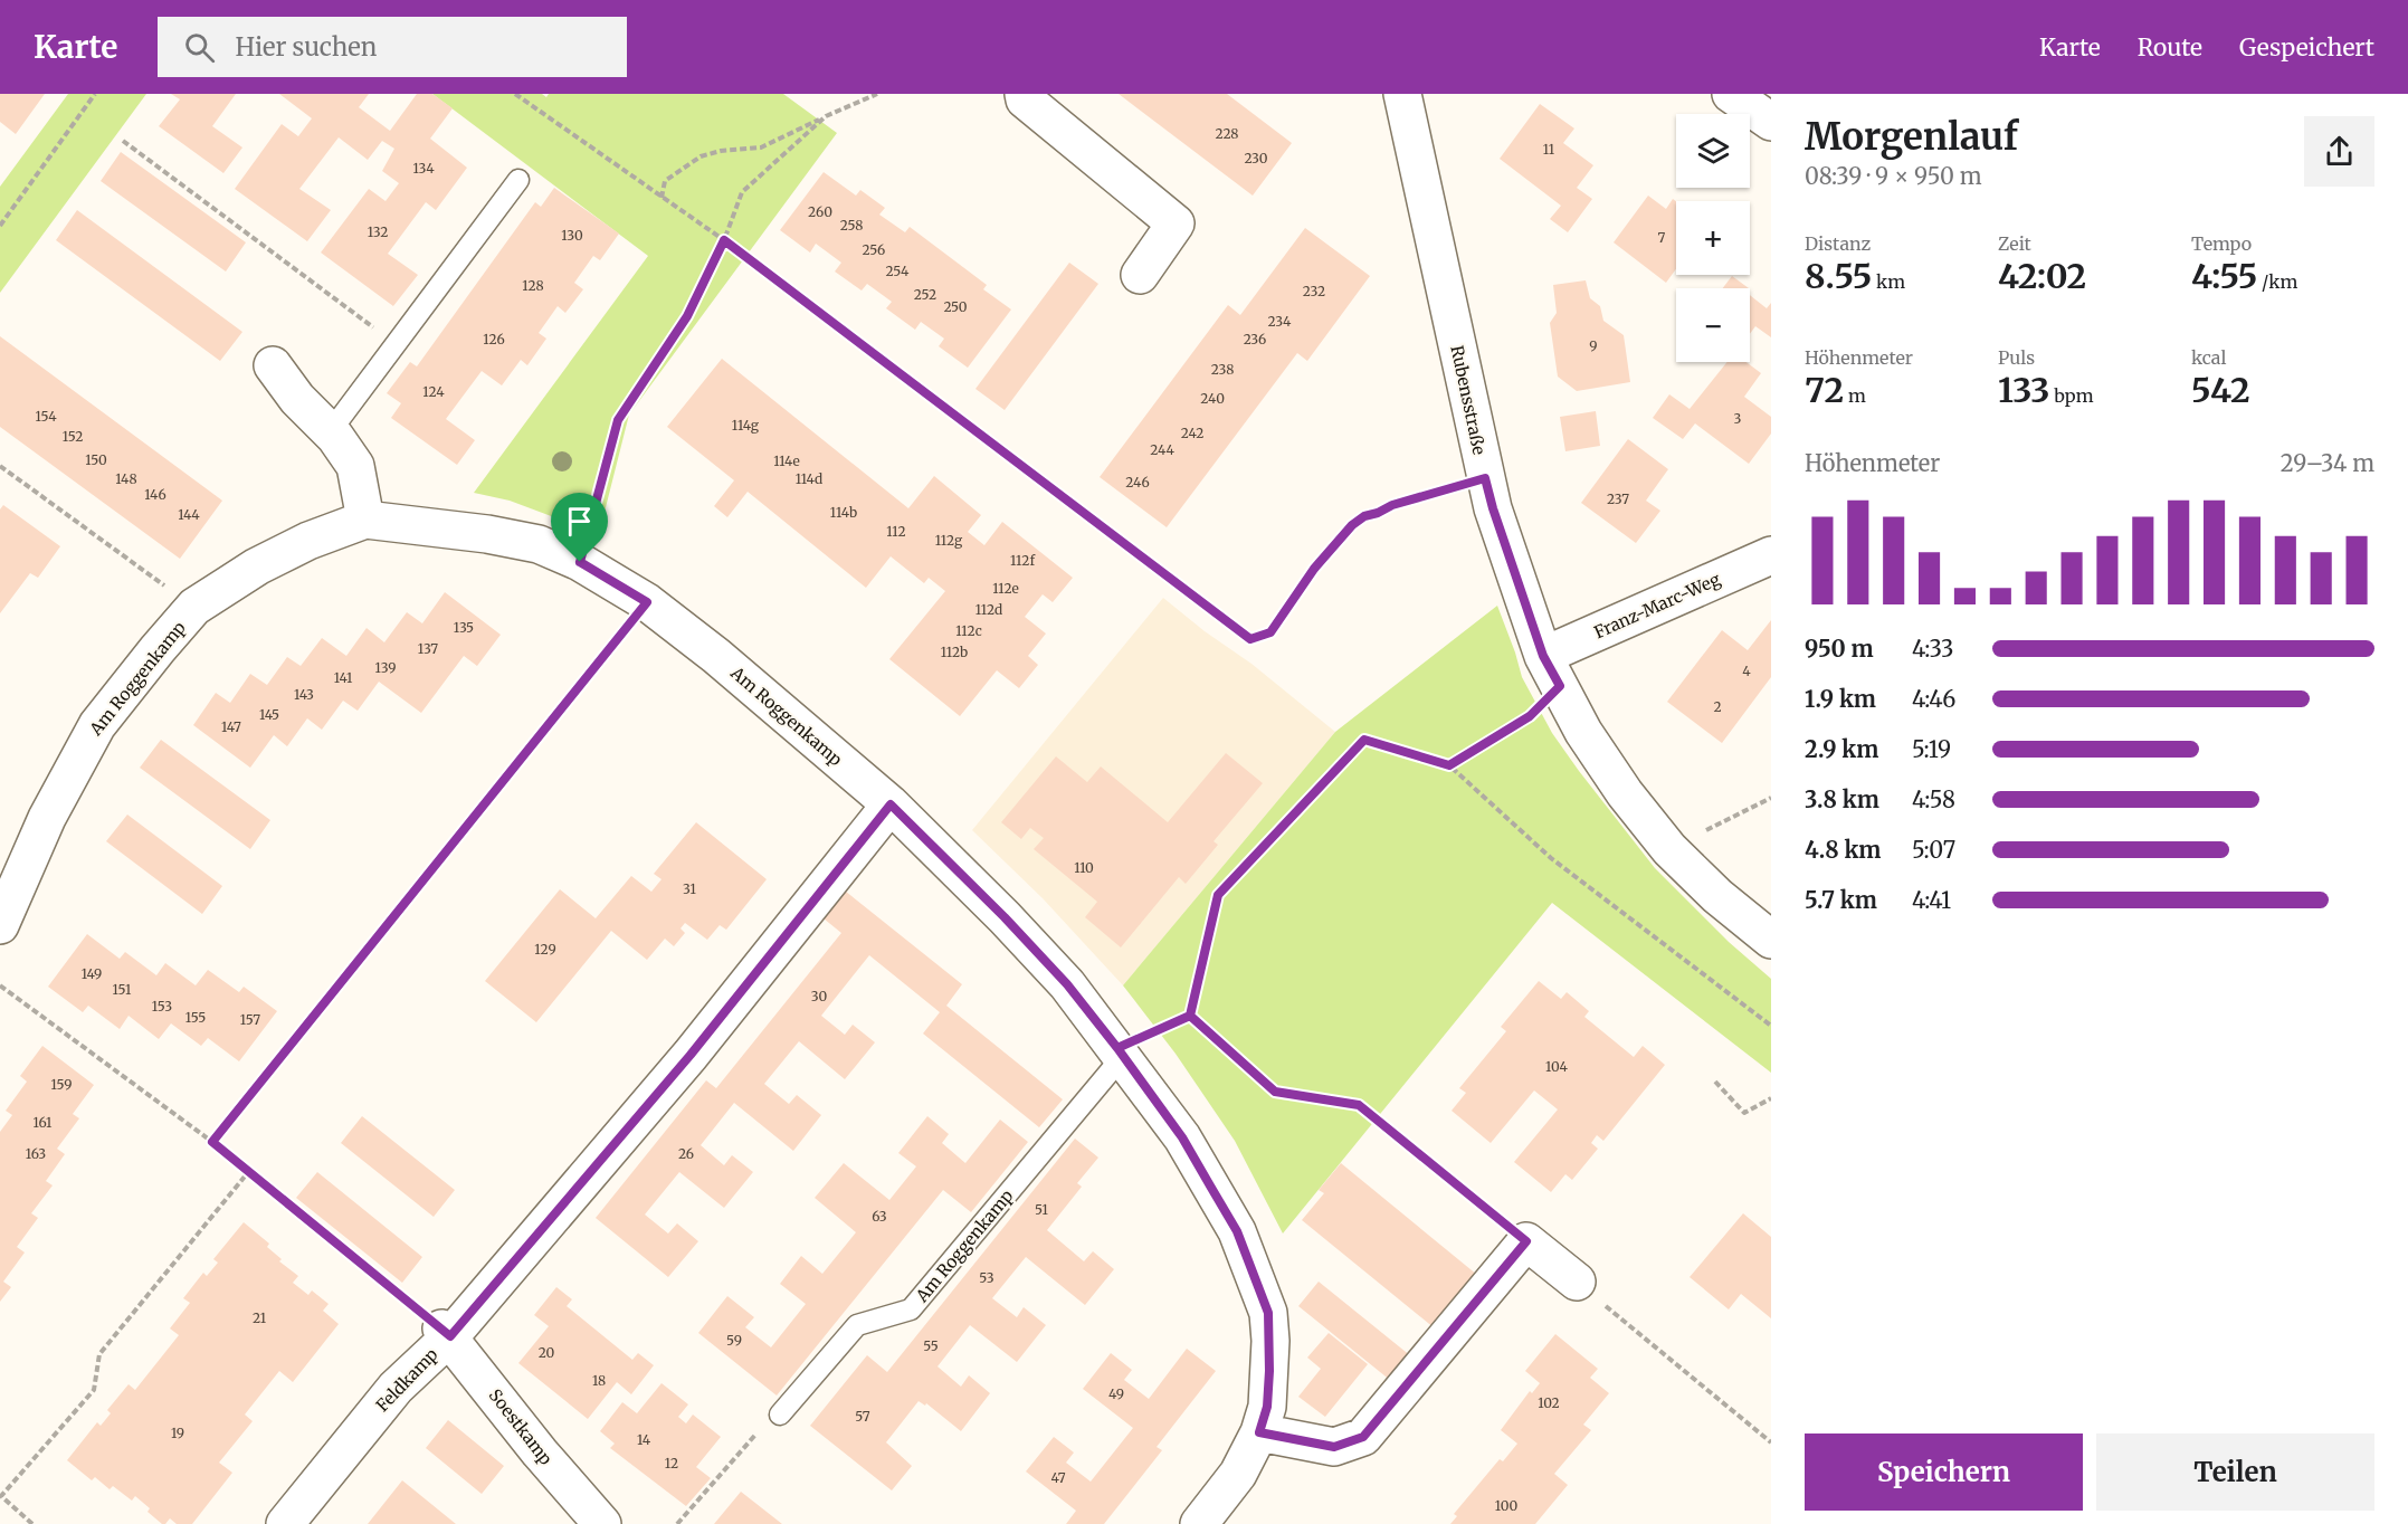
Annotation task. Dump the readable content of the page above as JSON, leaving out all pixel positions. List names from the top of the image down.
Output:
{
  "streets": {
    "street": [
      "Rubensstraße",
      "Franz-Marc-Weg",
      "Am Roggenkamp",
      "Feldkamp",
      "Soestkamp"
    ]
  },
  "crossings": [
    ["Rubensstraße", "Franz-Marc-Weg"],
    ["Am Roggenkamp", "Feldkamp"],
    ["Feldkamp", "Soestkamp"]
  ],
  "house_numbers": [
    "228",
    "11",
    "230",
    "134",
    "260",
    "258",
    "132",
    "130",
    "7",
    "256",
    "254",
    "128",
    "232",
    "252",
    "250",
    "234",
    "126",
    "236",
    "9",
    "238",
    "124",
    "240",
    "154",
    "3",
    "114g",
    "242",
    "152",
    "244",
    "150",
    "114e",
    "148",
    "114d",
    "246",
    "146",
    "237",
    "114b",
    "144",
    "112",
    "112g",
    "112f",
    "112e",
    "112d",
    "135",
    "112c",
    "137",
    "112b",
    "139",
    "4",
    "141",
    "143",
    "2",
    "145",
    "147",
    "110",
    "31",
    "129",
    "149",
    "151",
    "30",
    "153",
    "155",
    "157",
    "104",
    "159",
    "161",
    "163",
    "26",
    "51",
    "63",
    "53",
    "21",
    "59",
    "55",
    "20",
    "18",
    "49",
    "102",
    "57",
    "19",
    "14",
    "12",
    "47",
    "100"
  ],
  "page": {
    "header": "Karte",
    "search": "Hier suchen",
    "nav": ["Karte", "Route", "Gespeichert"],
    "heading": ["Morgenlauf", "08:39 · 9 × 950 m"],
    "map_buttons": ["+", "−"],
    "stats": [
      ["Distanz", "8.55 km"],
      ["Zeit", "42:02"],
      ["Tempo", "4:55 /km"],
      ["Höhenmeter", "72 m"],
      ["Puls", "133 bpm"],
      ["kcal", "542"]
    ],
    "chart": ["Höhenmeter", "29–34 m"],
    "list": [
      {
        "name": "950 m",
        "note": "4:33"
      },
      {
        "name": "1.9 km",
        "note": "4:46"
      },
      {
        "name": "2.9 km",
        "note": "5:19"
      },
      {
        "name": "3.8 km",
        "note": "4:58"
      },
      {
        "name": "4.8 km",
        "note": "5:07"
      },
      {
        "name": "5.7 km",
        "note": "4:41"
      }
    ],
    "buttons": ["Speichern", "Teilen"]
  }
}
